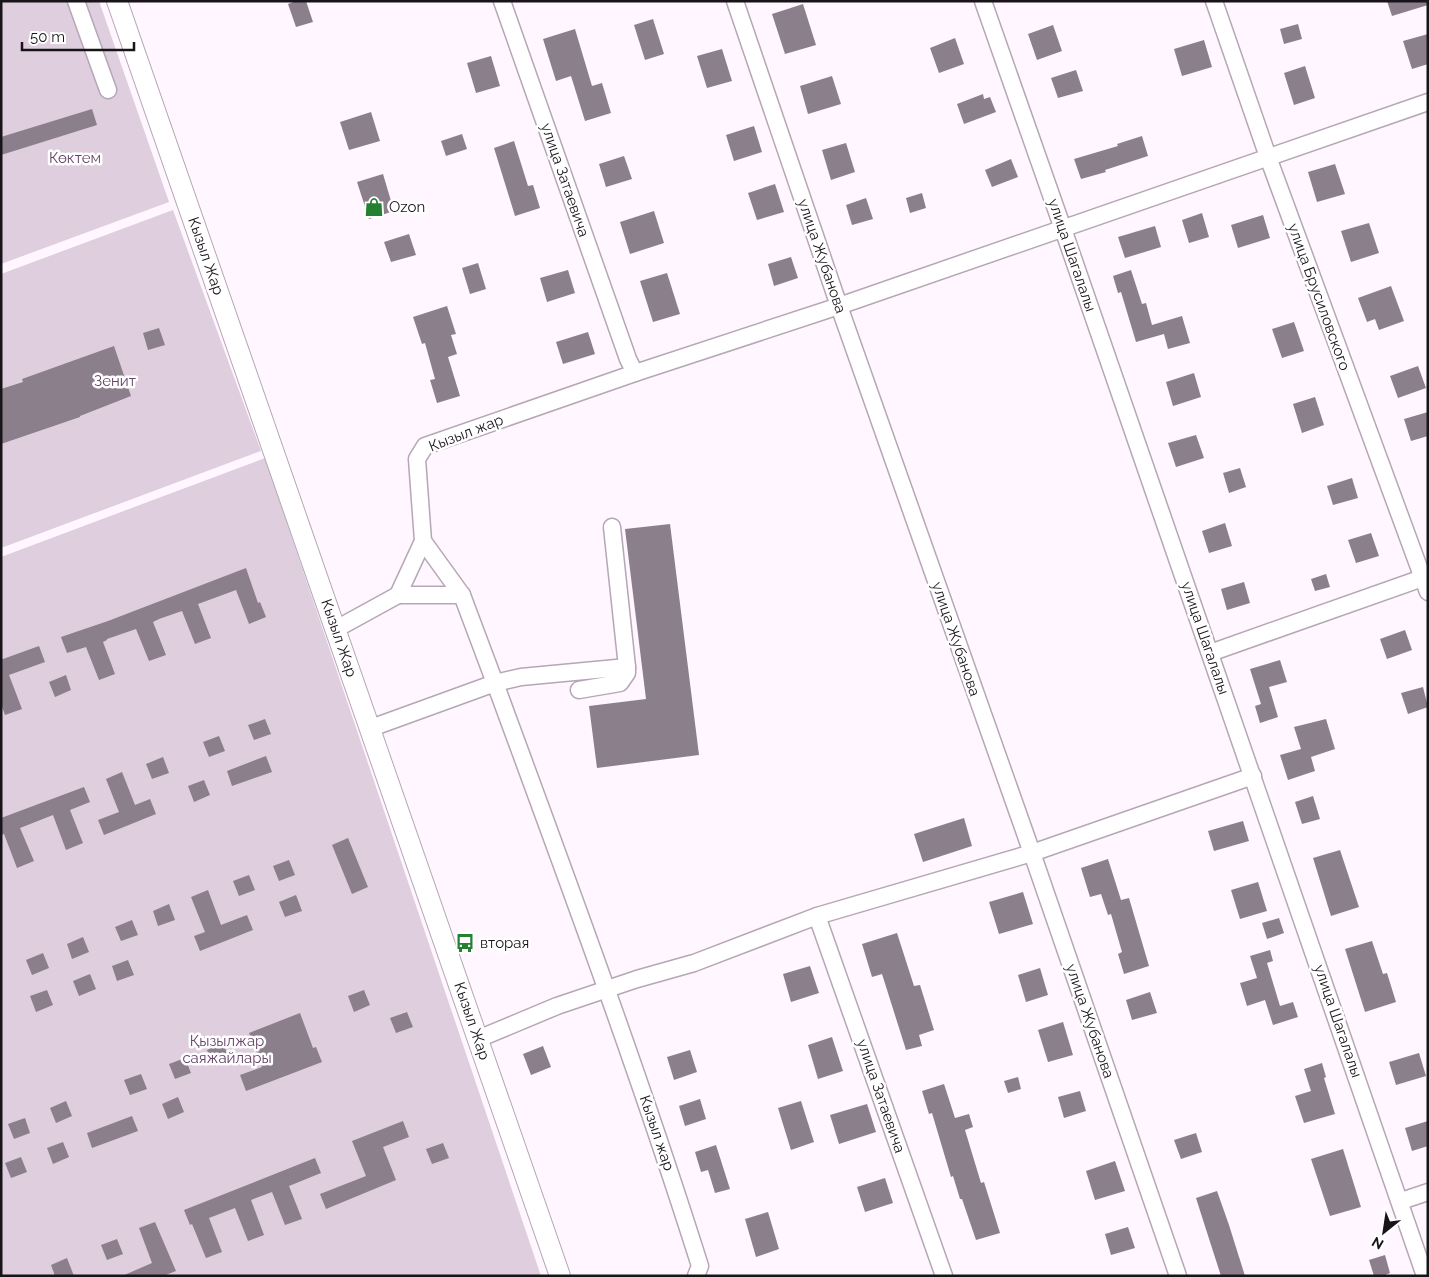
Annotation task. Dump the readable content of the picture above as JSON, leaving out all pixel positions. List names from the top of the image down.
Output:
{
  "streets": {
    "main road": ["Кызыл Жар"],
    "street": [
      "улица Затаевича",
      "улица Шагалалы",
      "улица Жубанова",
      "улица Брусиловского",
      "Кызыл жар"
    ]
  },
  "crossings": [
    ["улица Затаевича", "Кызыл жар"],
    ["улица Шагалалы", "Кызыл жар"],
    ["Кызыл Жар", "Кызыл жар"],
    ["улица Жубанова", "Кызыл жар"],
    ["улица Брусиловского", "Кызыл жар"]
  ],
  "parks": ["Көктем", "Зенит", "Қызылжар саяжайлары"],
  "places": {
    "shop": ["Ozon"],
    "bus stop": ["вторая"]
  },
  "scale_bar": "50 m",
  "north": "bottom left"
}
